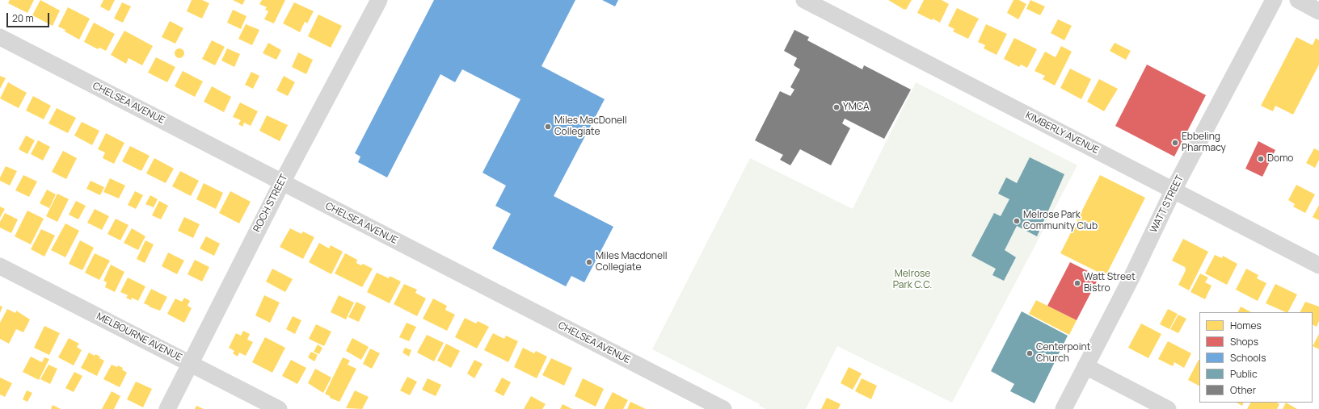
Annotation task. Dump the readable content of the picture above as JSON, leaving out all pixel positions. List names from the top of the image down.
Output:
{
  "streets": {
    "street": [
      "CHELSEA AVENUE",
      "KIMBERLY AVENUE",
      "ROCH STREET",
      "WATT STREET",
      "MELBOURNE AVENUE"
    ]
  },
  "crossings": [
    ["CHELSEA AVENUE", "ROCH STREET"],
    ["KIMBERLY AVENUE", "WATT STREET"],
    ["ROCH STREET", "MELBOURNE AVENUE"]
  ],
  "parks": ["Melrose Park C.C."],
  "places": [
    "YMCA",
    "Miles MacDonell Collegiate",
    "Ebbeling Pharmacy",
    "Domo",
    "Melrose Park Community Club",
    "Miles Macdonell Collegiate",
    "Watt Street Bistro",
    "Centerpoint Church"
  ],
  "legend": [
    "Homes",
    "Shops",
    "Schools",
    "Public",
    "Other"
  ],
  "scale_bar": "20 m"
}
